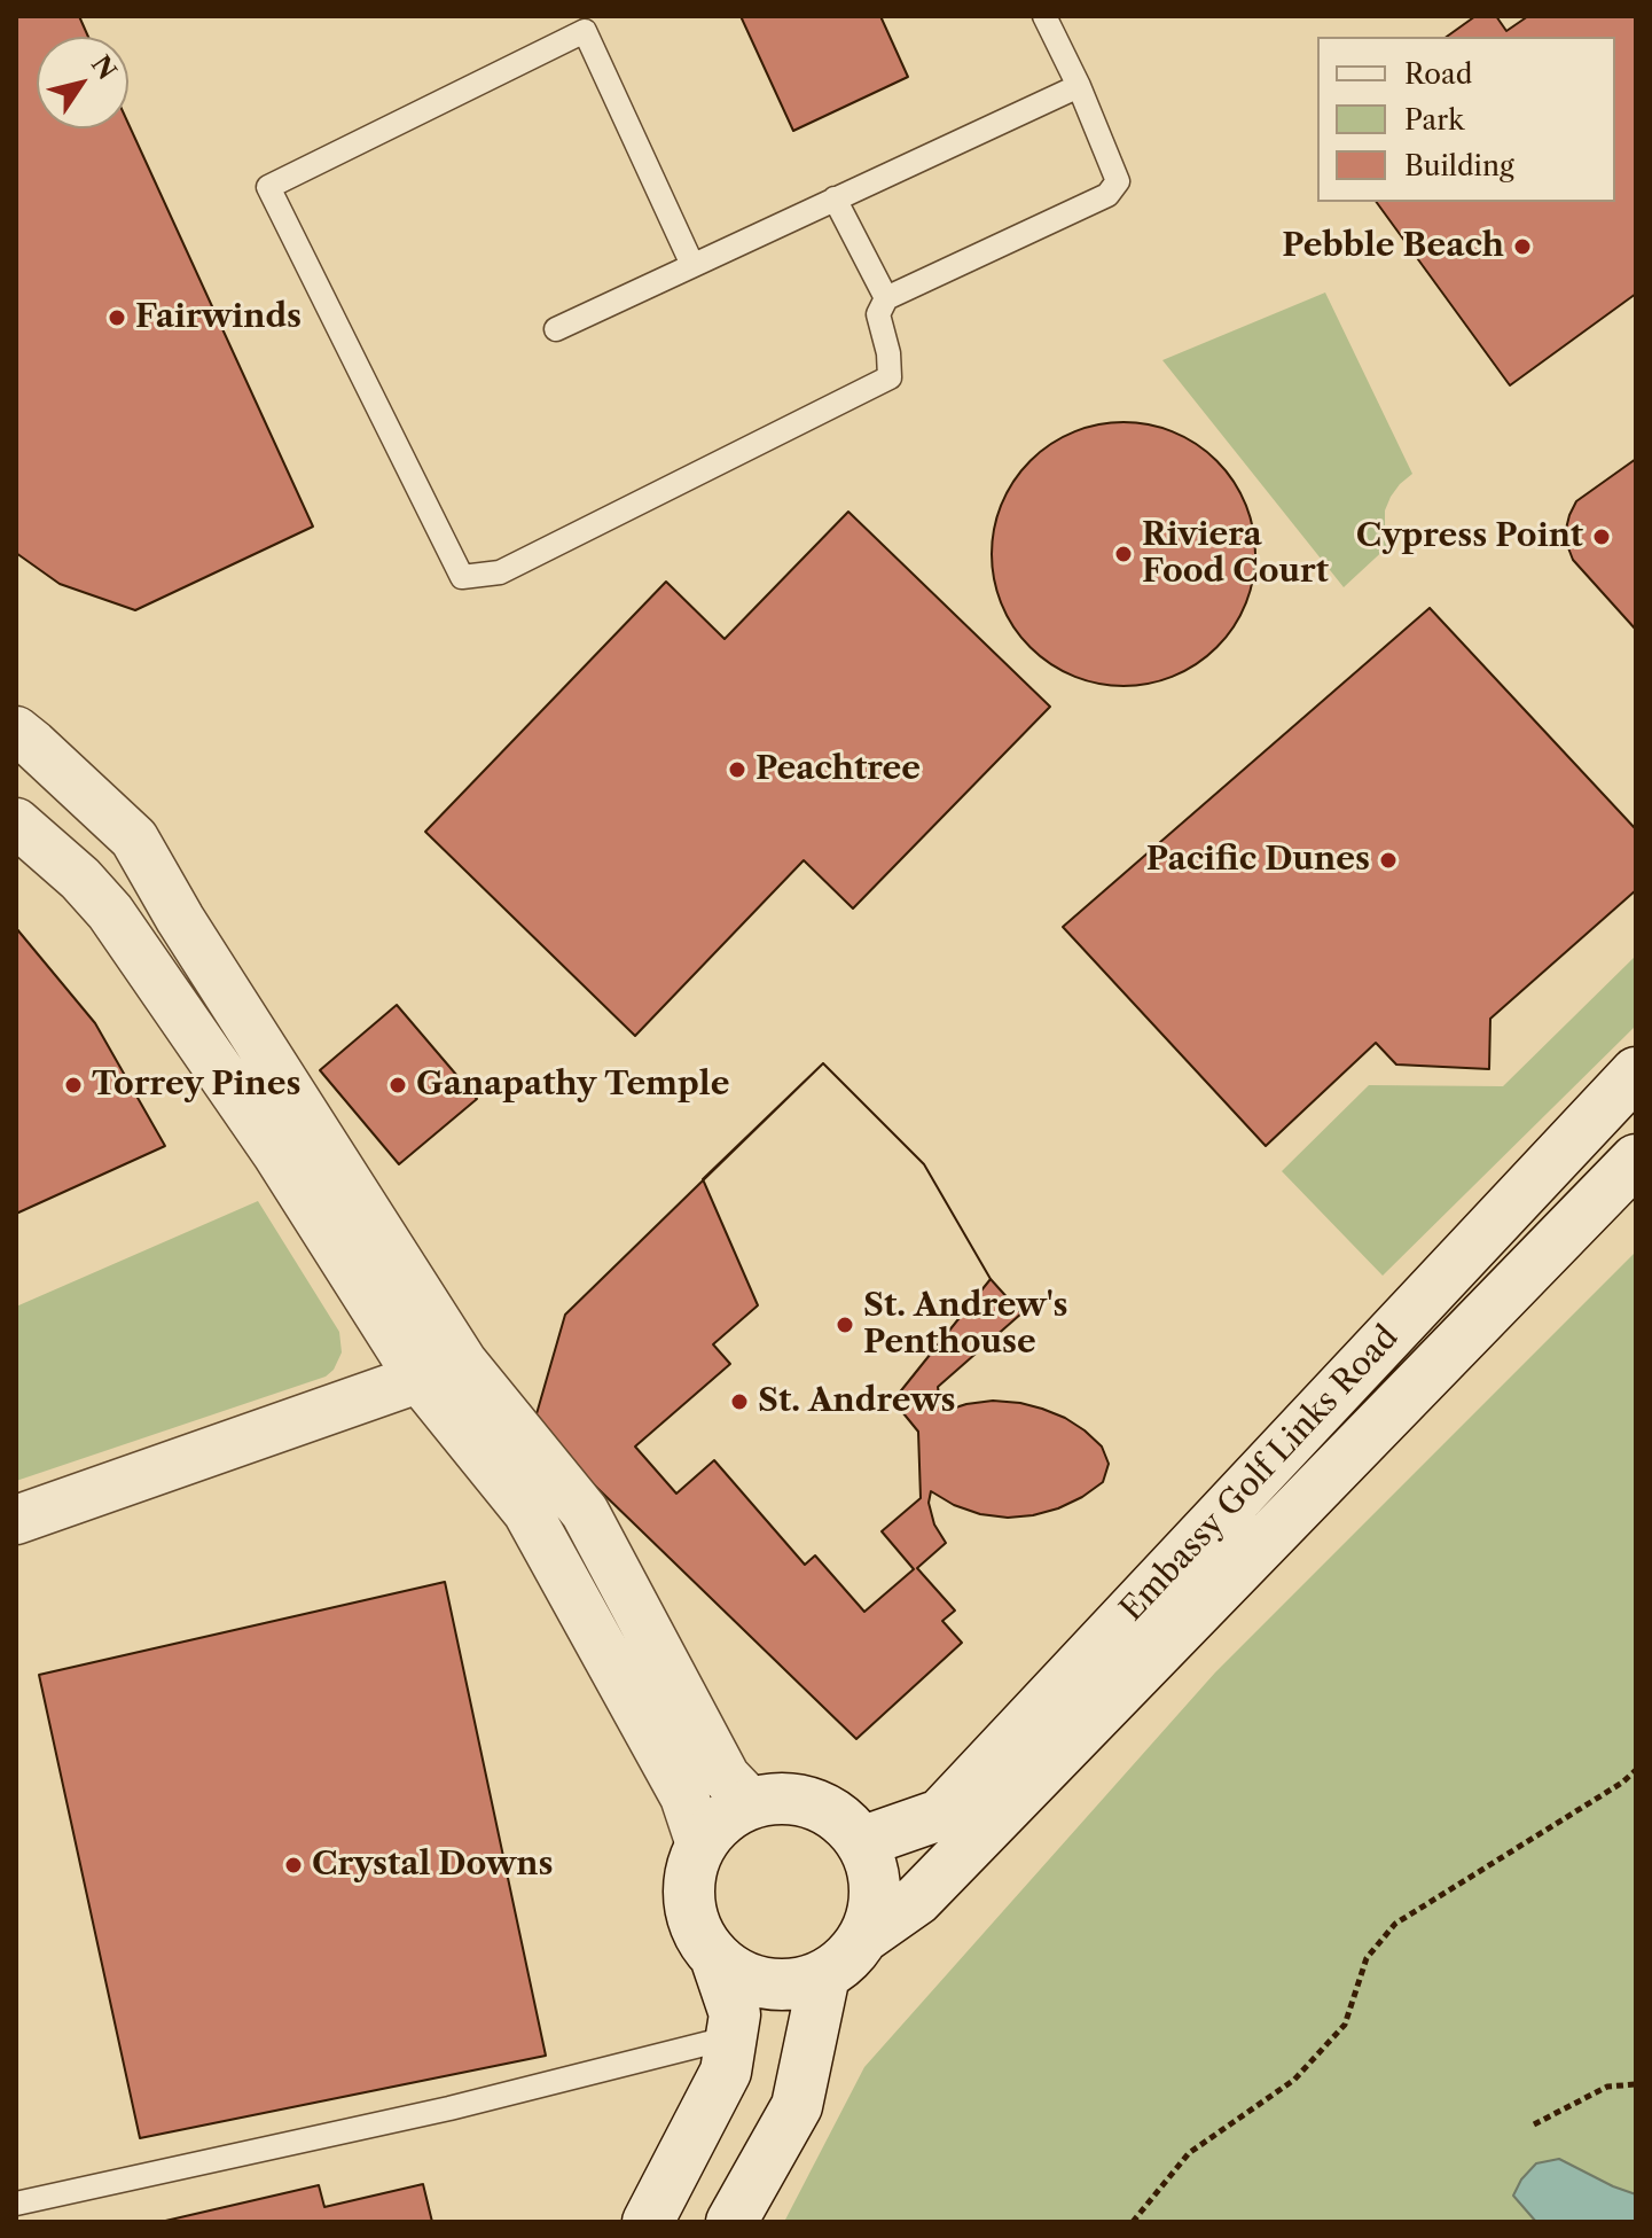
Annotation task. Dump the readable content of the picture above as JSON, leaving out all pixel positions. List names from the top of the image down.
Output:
{
  "streets": {
    "street": ["Embassy Golf Links Road"]
  },
  "places": [
    "Pebble Beach",
    "Fairwinds",
    "Cypress Point",
    "Riviera Food Court",
    "Peachtree",
    "Pacific Dunes",
    "Torrey Pines",
    "Ganapathy Temple",
    "St. Andrew's Penthouse",
    "St. Andrews",
    "Crystal Downs"
  ],
  "legend": ["Road", "Park", "Building"],
  "north": "top right"
}
